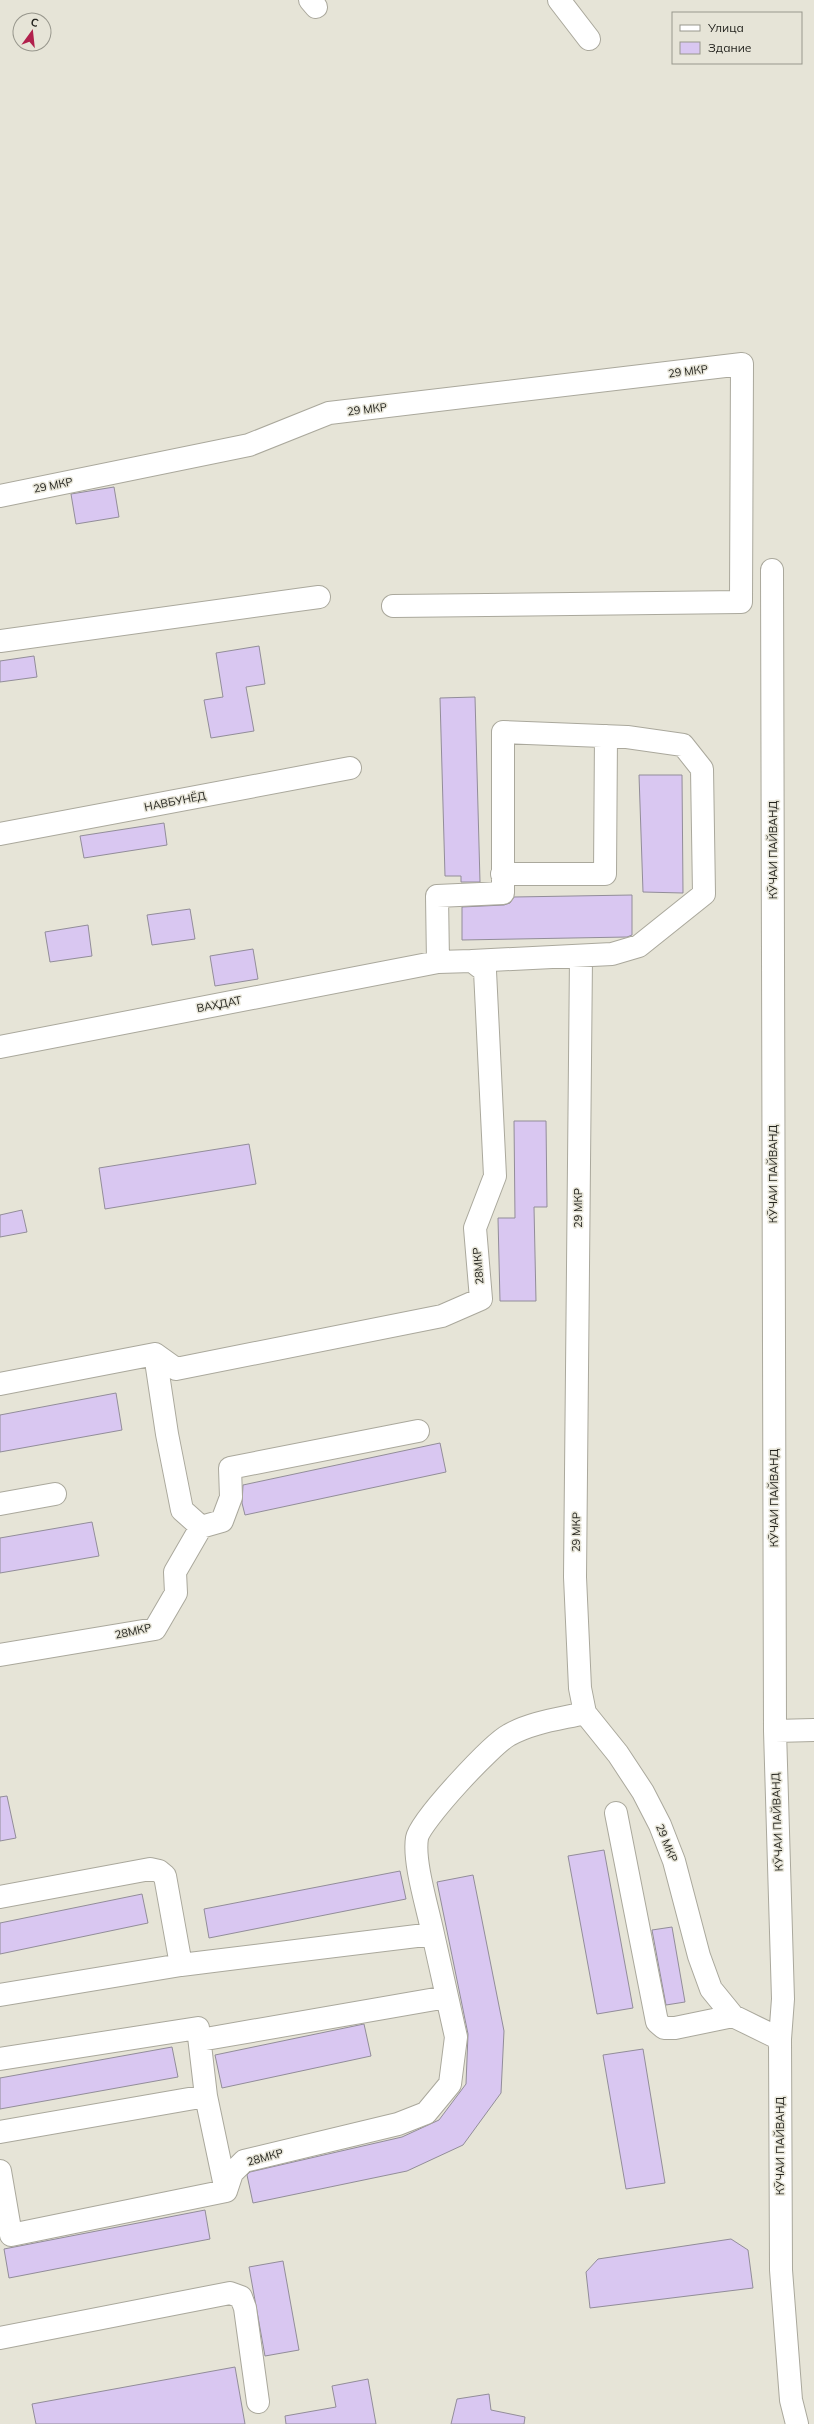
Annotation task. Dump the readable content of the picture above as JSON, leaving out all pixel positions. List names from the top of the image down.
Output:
{
  "streets": {
    "street": [
      "29 МКР",
      "НАВБУНЁД",
      "КӮЧАИ ПАЙВАНД",
      "ВАҲДАТ",
      "28МКР"
    ]
  },
  "crossings": [
    ["29 МКР", "КӮЧАИ ПАЙВАНД"],
    ["29 МКР", "28МКР"]
  ],
  "legend": ["Улица", "Здание"],
  "north": "top"
}
